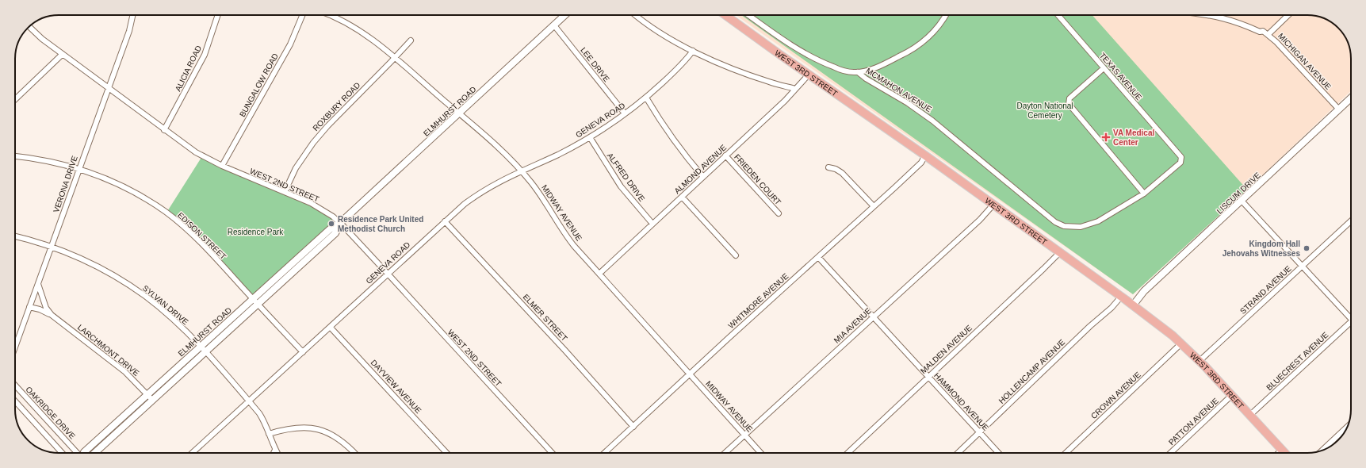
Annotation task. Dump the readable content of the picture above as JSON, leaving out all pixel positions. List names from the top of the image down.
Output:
{
  "streets": {
    "main road": ["WEST 3RD STREET"],
    "street": [
      "MICHIGAN AVENUE",
      "LEE DRIVE",
      "ALICIA ROAD",
      "TEXAS AVENUE",
      "BUNGALOW ROAD",
      "MCMAHON AVENUE",
      "ROXBURY ROAD",
      "ELMHURST ROAD",
      "GENEVA ROAD",
      "ALMOND AVENUE",
      "ALFRED DRIVE",
      "FRIEDEN COURT",
      "VERONA DRIVE",
      "WEST 2ND STREET",
      "LISCUM DRIVE",
      "MIDWAY AVENUE",
      "EDISON STREET",
      "STRAND AVENUE",
      "WHITMORE AVENUE",
      "SYLVAN DRIVE",
      "ELMER STREET",
      "MIA AVENUE",
      "MALDEN AVENUE",
      "LARCHMONT DRIVE",
      "BLUECREST AVENUE",
      "HOLLENCAMP AVENUE",
      "DAYVIEW AVENUE",
      "CROWN AVENUE",
      "HAMMOND AVENUE",
      "OAKRIDGE DRIVE",
      "PATTON AVENUE"
    ]
  },
  "crossings": [
    ["MICHIGAN AVENUE", "LISCUM DRIVE"],
    ["LEE DRIVE", "ELMHURST ROAD"],
    ["LEE DRIVE", "GENEVA ROAD"],
    ["ALICIA ROAD", "WEST 2ND STREET"],
    ["WEST 3RD STREET", "ALMOND AVENUE"],
    ["WEST 3RD STREET", "LISCUM DRIVE"],
    ["WEST 3RD STREET", "STRAND AVENUE"],
    ["WEST 3RD STREET", "WHITMORE AVENUE"],
    ["WEST 3RD STREET", "MIA AVENUE"],
    ["WEST 3RD STREET", "MALDEN AVENUE"],
    ["WEST 3RD STREET", "BLUECREST AVENUE"],
    ["WEST 3RD STREET", "HOLLENCAMP AVENUE"],
    ["WEST 3RD STREET", "CROWN AVENUE"],
    ["WEST 3RD STREET", "PATTON AVENUE"],
    ["TEXAS AVENUE", "MCMAHON AVENUE"],
    ["BUNGALOW ROAD", "WEST 2ND STREET"],
    ["ROXBURY ROAD", "WEST 2ND STREET"],
    ["ROXBURY ROAD", "MIDWAY AVENUE"],
    ["ELMHURST ROAD", "WEST 2ND STREET"],
    ["ELMHURST ROAD", "MIDWAY AVENUE"],
    ["ELMHURST ROAD", "EDISON STREET"],
    ["ELMHURST ROAD", "SYLVAN DRIVE"],
    ["ELMHURST ROAD", "LARCHMONT DRIVE"],
    ["GENEVA ROAD", "ALFRED DRIVE"],
    ["GENEVA ROAD", "WEST 2ND STREET"],
    ["GENEVA ROAD", "MIDWAY AVENUE"],
    ["GENEVA ROAD", "EDISON STREET"],
    ["GENEVA ROAD", "SYLVAN DRIVE"],
    ["GENEVA ROAD", "ELMER STREET"],
    ["GENEVA ROAD", "DAYVIEW AVENUE"],
    ["ALMOND AVENUE", "ALFRED DRIVE"],
    ["ALMOND AVENUE", "FRIEDEN COURT"],
    ["ALMOND AVENUE", "MIDWAY AVENUE"],
    ["VERONA DRIVE", "WEST 2ND STREET"],
    ["VERONA DRIVE", "EDISON STREET"],
    ["VERONA DRIVE", "SYLVAN DRIVE"],
    ["VERONA DRIVE", "LARCHMONT DRIVE"],
    ["MIDWAY AVENUE", "WHITMORE AVENUE"],
    ["MIDWAY AVENUE", "MIA AVENUE"],
    ["WHITMORE AVENUE", "ELMER STREET"],
    ["WHITMORE AVENUE", "HAMMOND AVENUE"],
    ["MIA AVENUE", "HAMMOND AVENUE"],
    ["MALDEN AVENUE", "HAMMOND AVENUE"],
    ["HOLLENCAMP AVENUE", "HAMMOND AVENUE"]
  ],
  "parks": ["Dayton National Cemetery", "Residence Park"],
  "places": {
    "health": ["VA Medical Center"],
    "other": ["Residence Park United Methodist Church", "Kingdom Hall Jehovahs Witnesses"]
  }
}
